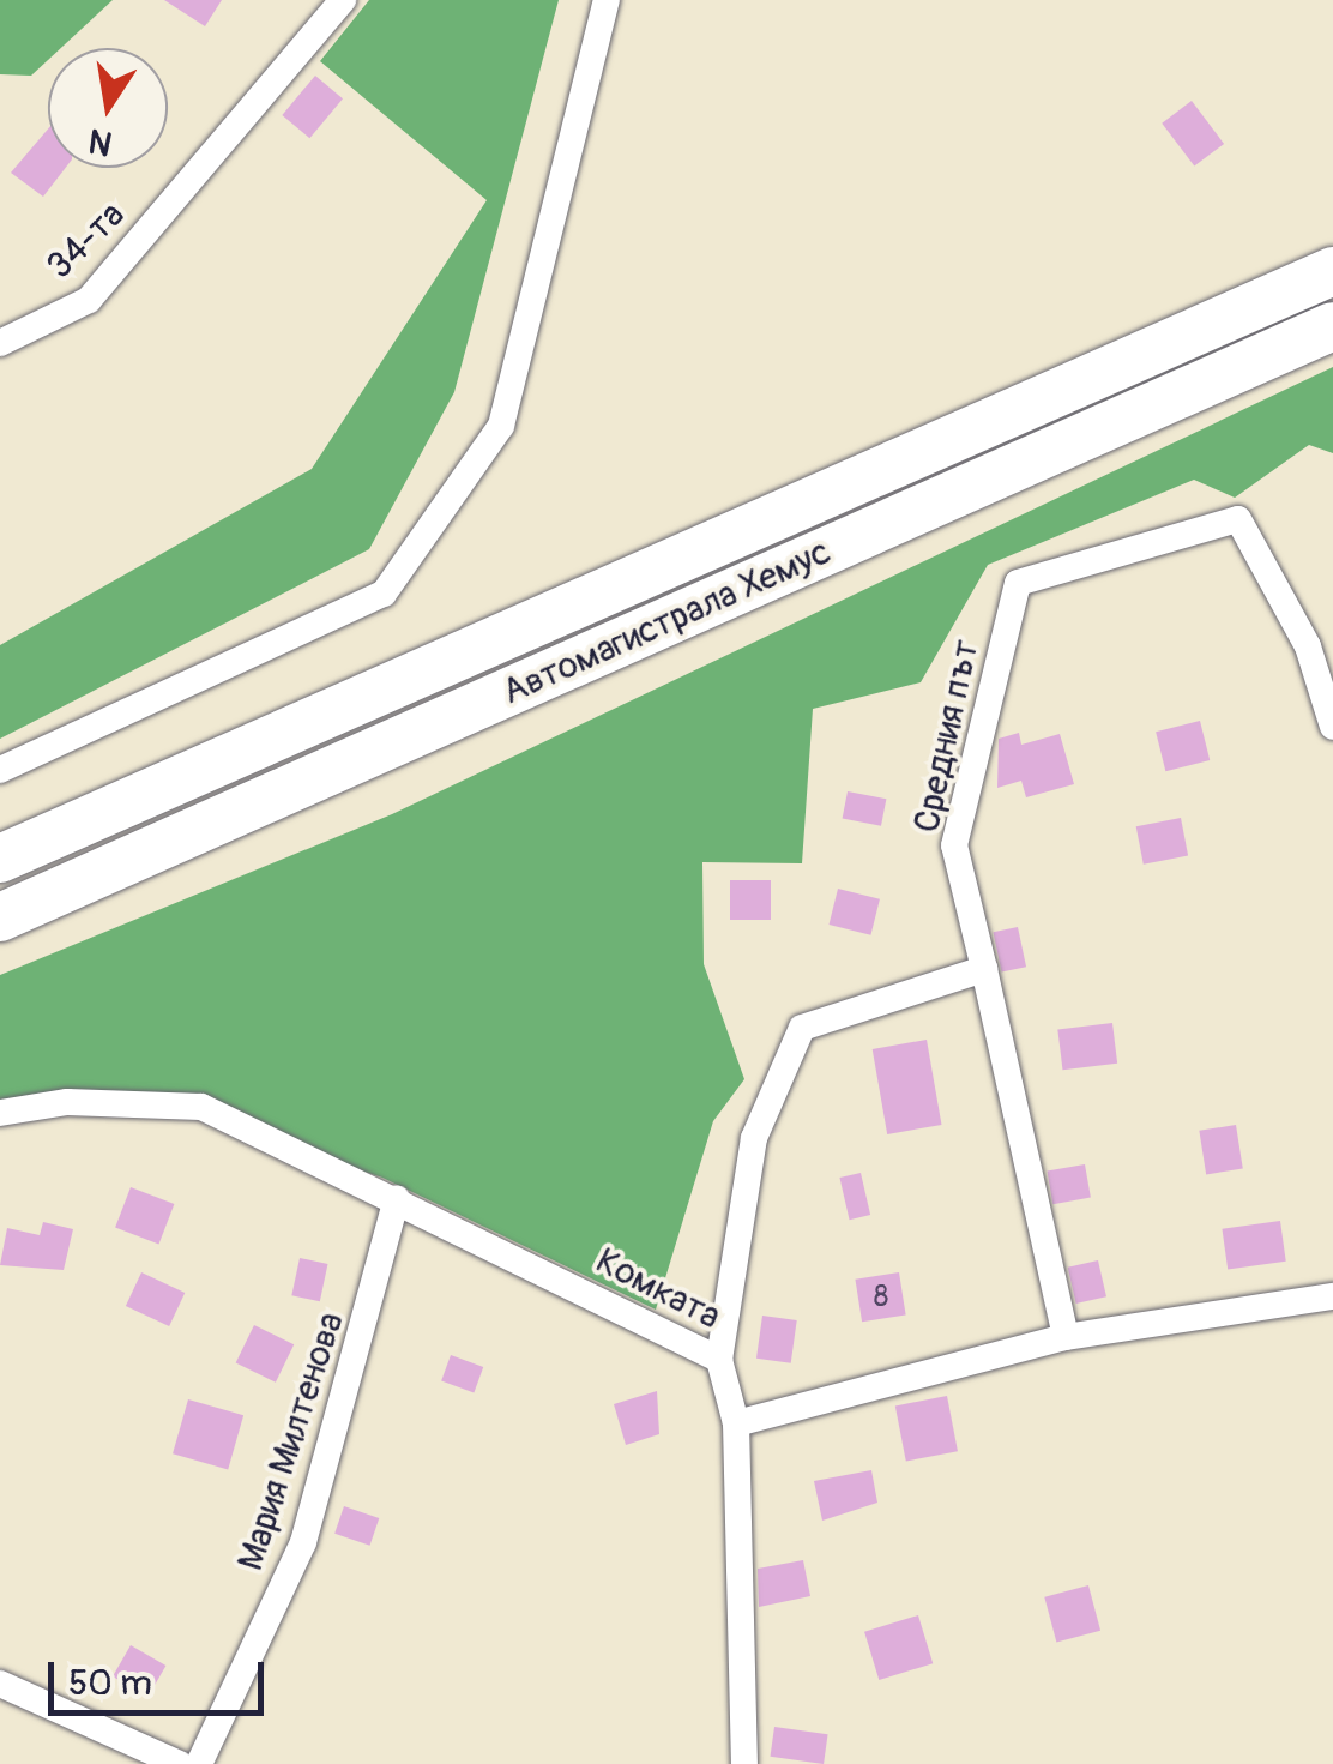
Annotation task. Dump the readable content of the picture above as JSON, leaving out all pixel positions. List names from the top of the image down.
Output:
{
  "streets": {
    "highway": ["Автомагистрала Хемус"],
    "street": [
      "34-та",
      "Средния път",
      "Комката",
      "Мария Милтенова"
    ]
  },
  "crossings": [
    ["Комката", "Мария Милтенова"]
  ],
  "house_numbers": ["8"],
  "scale_bar": "50 m",
  "north": "bottom"
}
